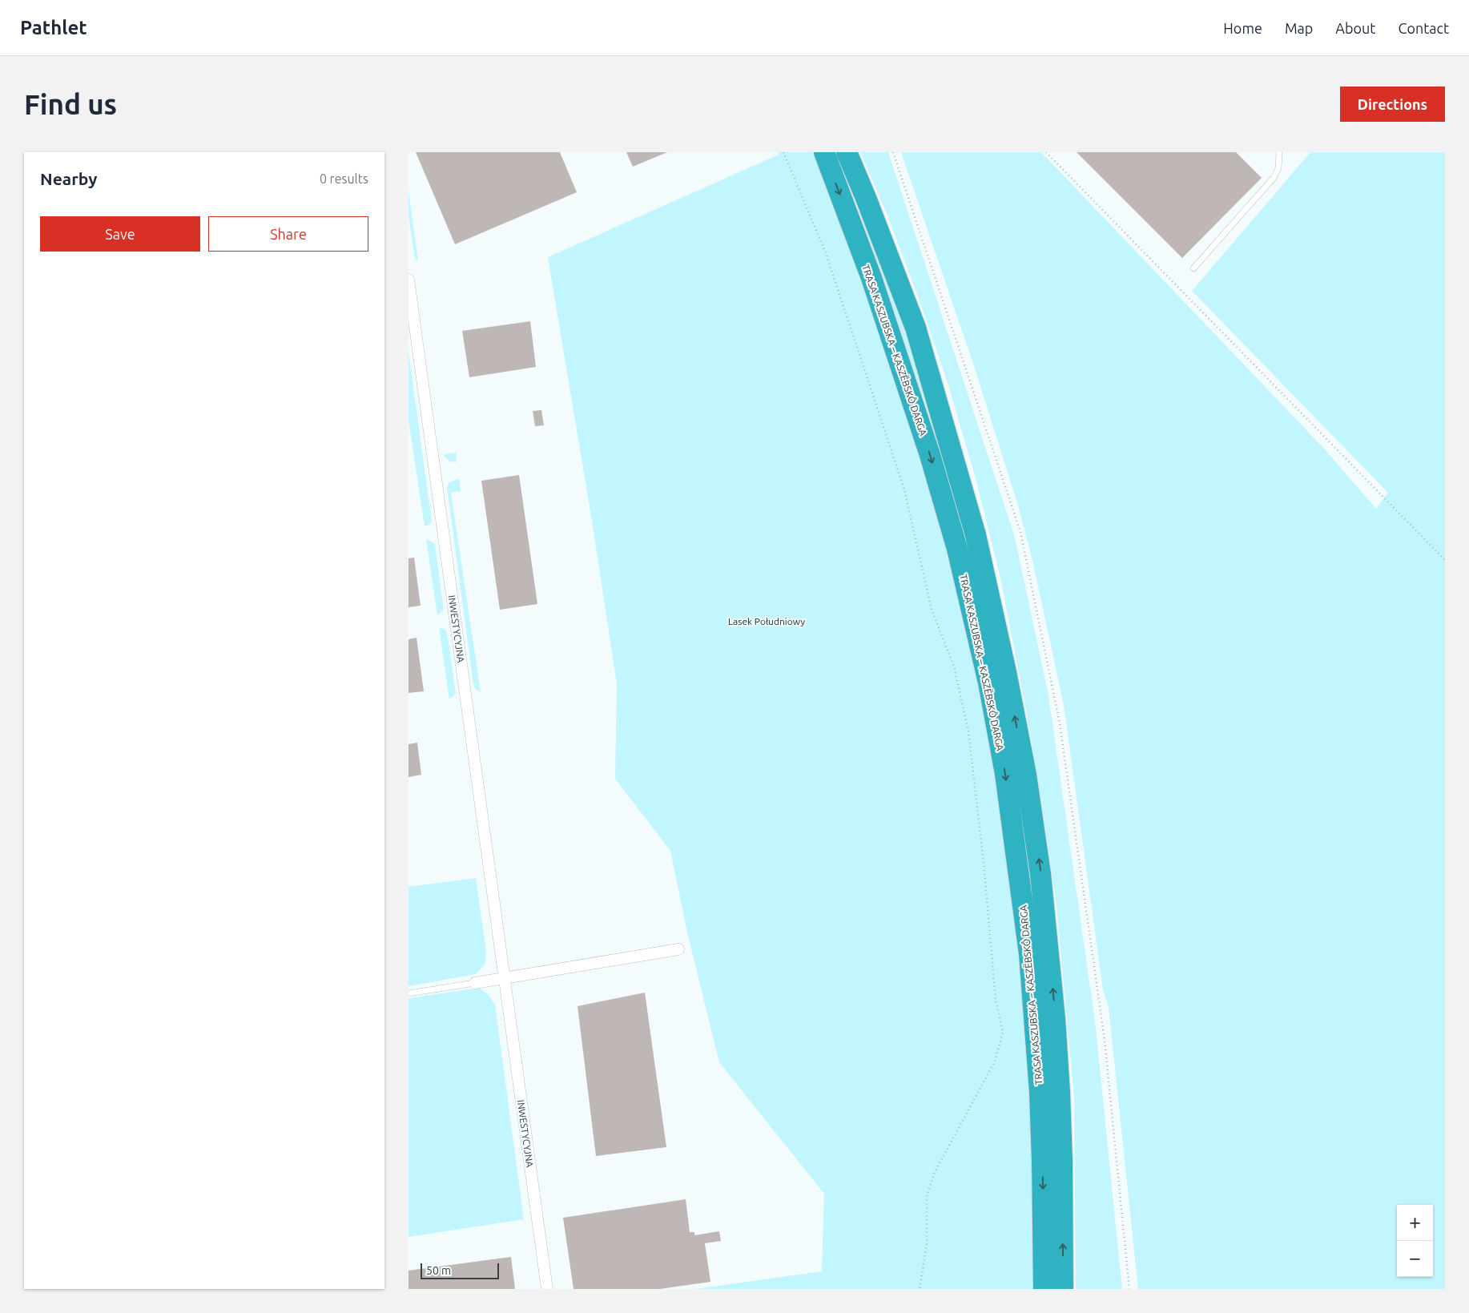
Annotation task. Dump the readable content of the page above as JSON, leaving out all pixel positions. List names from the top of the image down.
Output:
{
  "streets": {
    "highway": ["TRASA KASZUBSKA – KASZËBSKÔ DARGA"],
    "street": ["INWESTYCYJNA"]
  },
  "parks": ["Lasek Południowy"],
  "scale_bar": "50 m",
  "page": {
    "header": "Pathlet",
    "nav": [
      "Home",
      "Map",
      "About",
      "Contact"
    ],
    "buttons": [
      "Directions",
      ["Save", "Share"]
    ],
    "title": "Find us",
    "heading": ["Nearby", "0 results"],
    "map_buttons": ["+", "−"],
    "scale": "50 m"
  }
}
